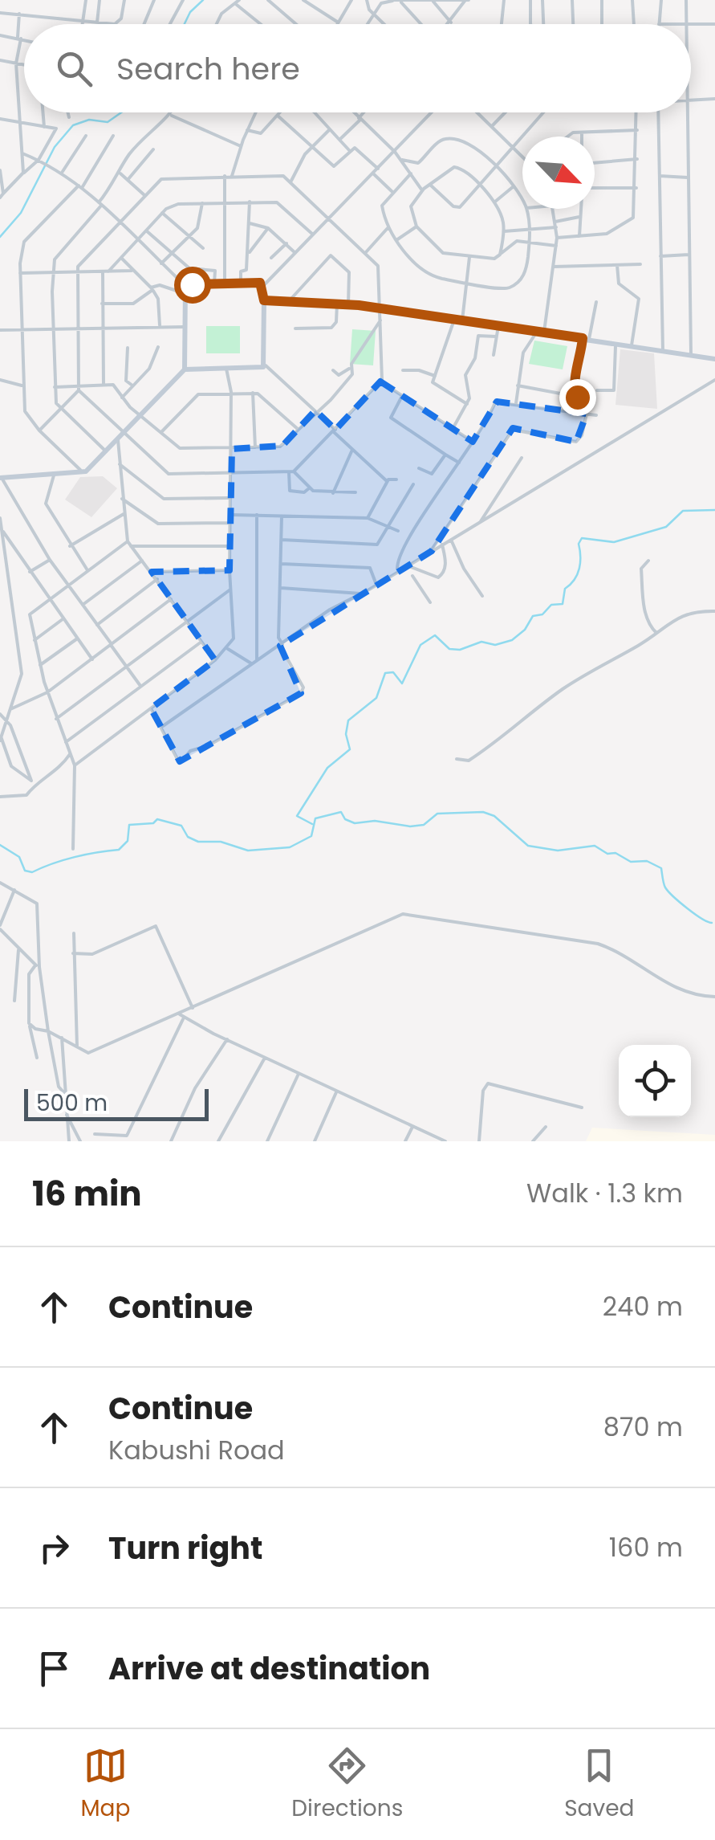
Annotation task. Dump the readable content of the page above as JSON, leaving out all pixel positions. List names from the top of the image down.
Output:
{
  "scale_bar": "500 m",
  "north": "bottom right",
  "page": {
    "search": "Search here",
    "scale": "500 m",
    "heading": ["16 min", "Walk · 1.3 km"],
    "list": [
      ["Continue", "240 m"],
      ["Continue", "Kabushi Road", "870 m"],
      ["Turn right", "160 m"],
      "Arrive at destination"
    ],
    "nav": ["Map", "Directions", "Saved"]
  }
}
